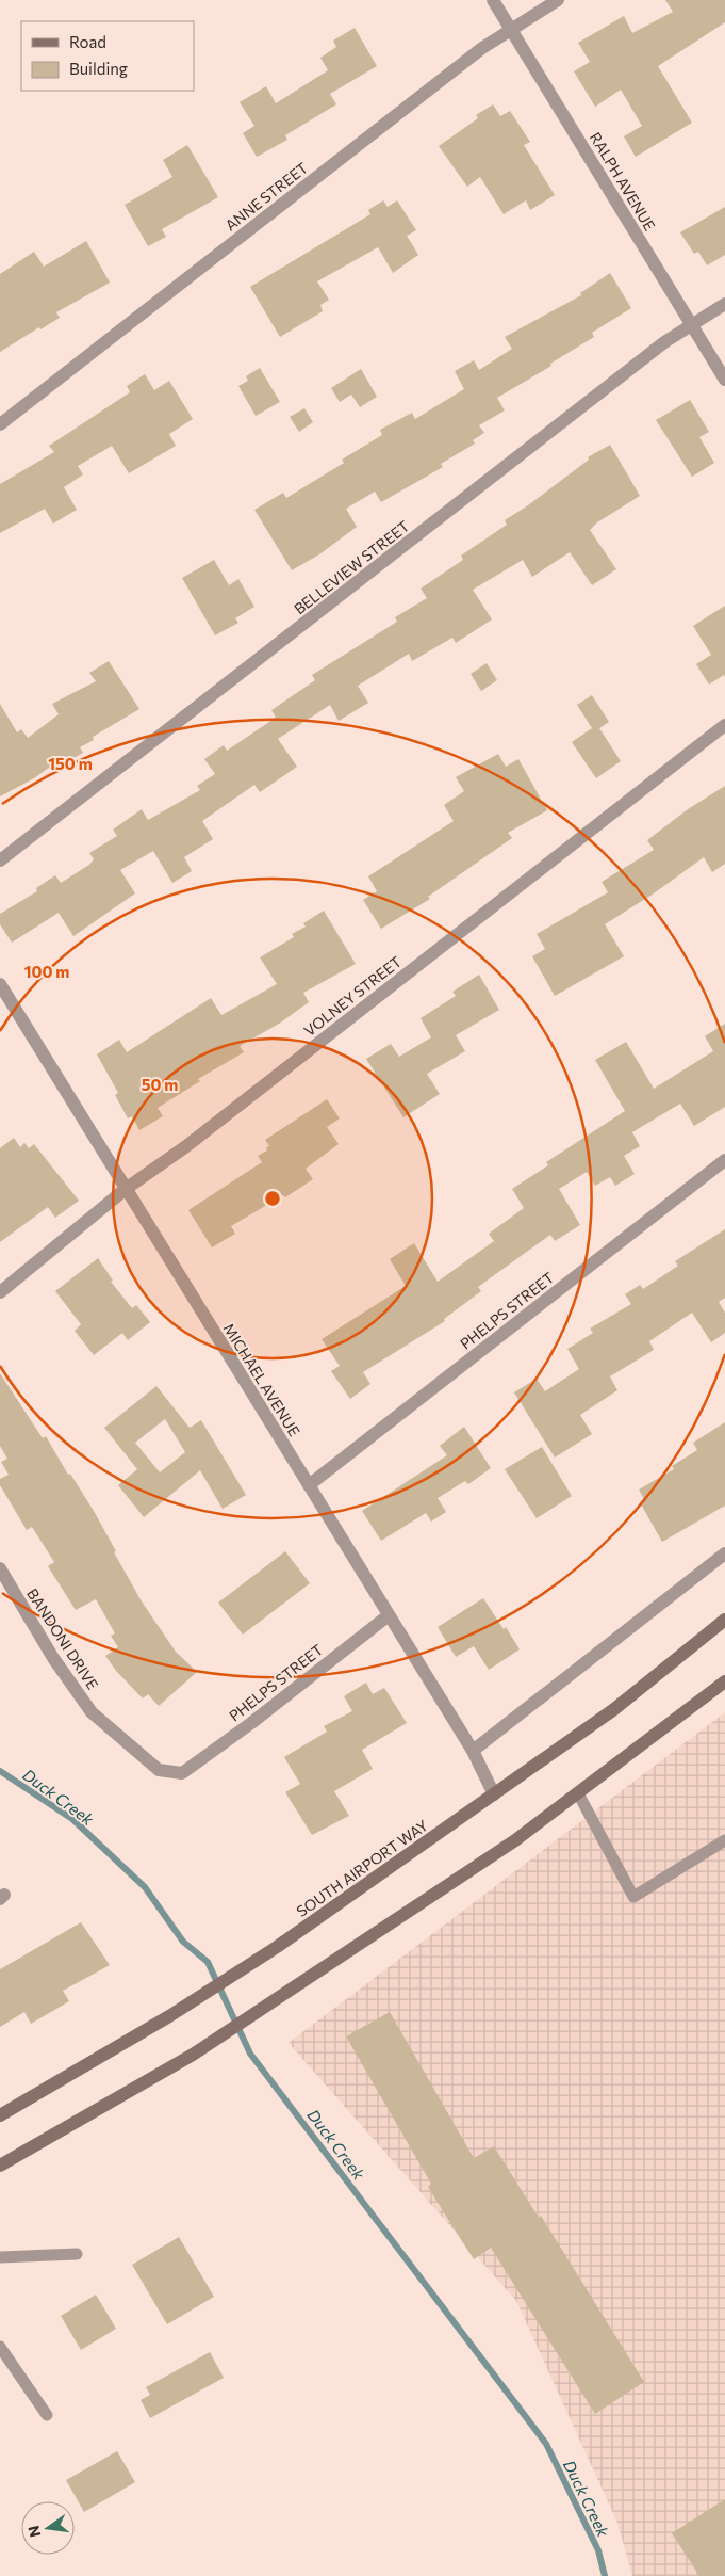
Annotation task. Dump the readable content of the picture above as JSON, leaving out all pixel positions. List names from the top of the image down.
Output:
{
  "streets": {
    "main road": ["SOUTH AIRPORT WAY"],
    "street": [
      "RALPH AVENUE",
      "ANNE STREET",
      "BELLEVIEW STREET",
      "VOLNEY STREET",
      "PHELPS STREET",
      "MICHAEL AVENUE",
      "BANDONI DRIVE"
    ]
  },
  "crossings": [
    ["RALPH AVENUE", "ANNE STREET"],
    ["RALPH AVENUE", "BELLEVIEW STREET"],
    ["VOLNEY STREET", "MICHAEL AVENUE"],
    ["PHELPS STREET", "MICHAEL AVENUE"],
    ["PHELPS STREET", "BANDONI DRIVE"],
    ["MICHAEL AVENUE", "SOUTH AIRPORT WAY"]
  ],
  "water": ["Duck Creek"],
  "legend": ["Road", "Building"],
  "north": "left",
  "rings": ["150 m", "100 m", "50 m"]
}
